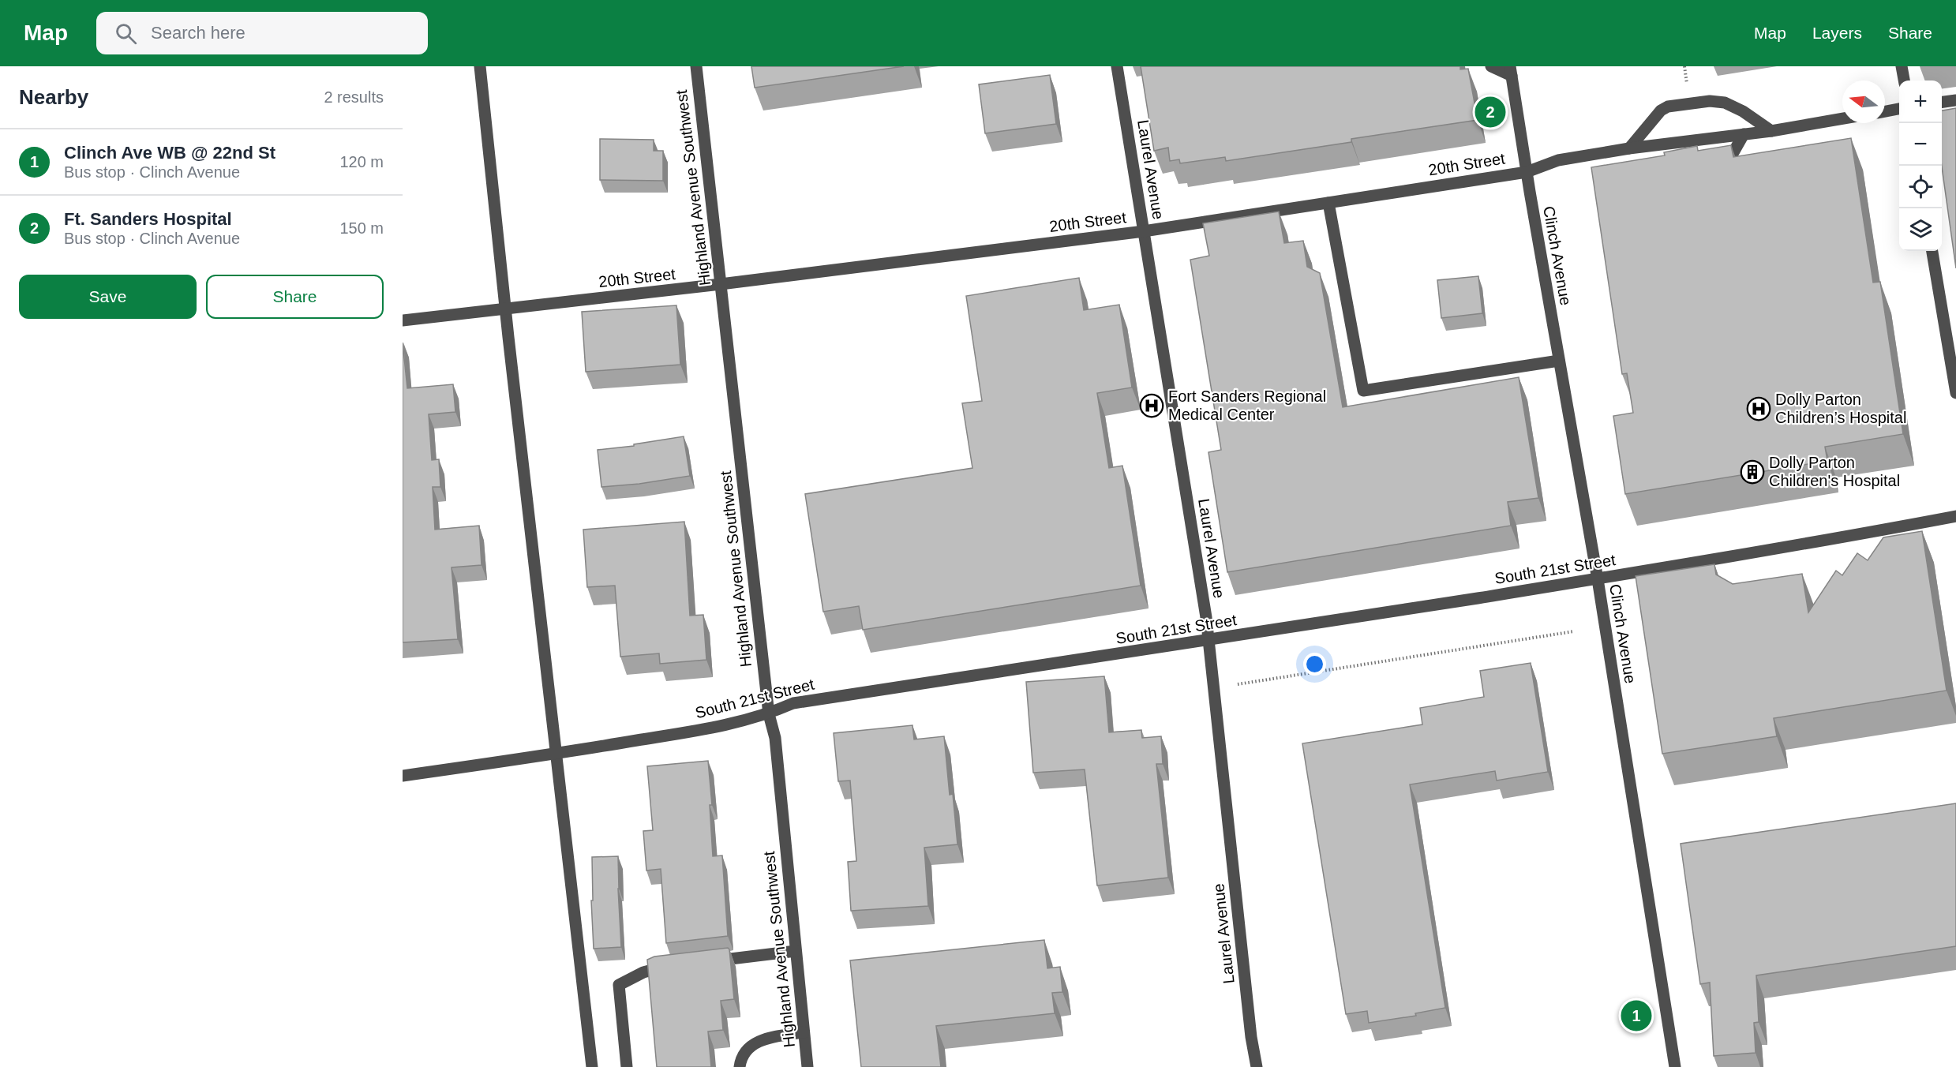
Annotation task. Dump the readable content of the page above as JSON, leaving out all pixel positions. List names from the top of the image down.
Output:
{
  "streets": {
    "street": [
      "20th Street",
      "Laurel Avenue",
      "Highland Avenue Southwest",
      "Clinch Avenue",
      "South 21st Street"
    ]
  },
  "crossings": [
    ["20th Street", "Laurel Avenue"],
    ["20th Street", "Highland Avenue Southwest"],
    ["20th Street", "Clinch Avenue"],
    ["Laurel Avenue", "South 21st Street"],
    ["Highland Avenue Southwest", "South 21st Street"],
    ["Clinch Avenue", "South 21st Street"]
  ],
  "places": {
    "hospital": ["Fort Sanders Regional Medical Center", "Dolly Parton Children’s Hospital"],
    "building": ["Dolly Parton Children's Hospital"]
  },
  "north": "left",
  "page": {
    "header": "Map",
    "search": "Search here",
    "nav": ["Map", "Layers", "Share"],
    "heading": ["Nearby", "2 results"],
    "map_buttons": ["+", "−"],
    "pins": ["2", "1"],
    "list": [
      {
        "mark": "1",
        "name": "Clinch Ave WB @ 22nd St",
        "note": "Bus stop · Clinch Avenue",
        "value": "120 m"
      },
      {
        "mark": "2",
        "name": "Ft. Sanders Hospital",
        "note": "Bus stop · Clinch Avenue",
        "value": "150 m"
      }
    ],
    "buttons": ["Save", "Share"]
  }
}
